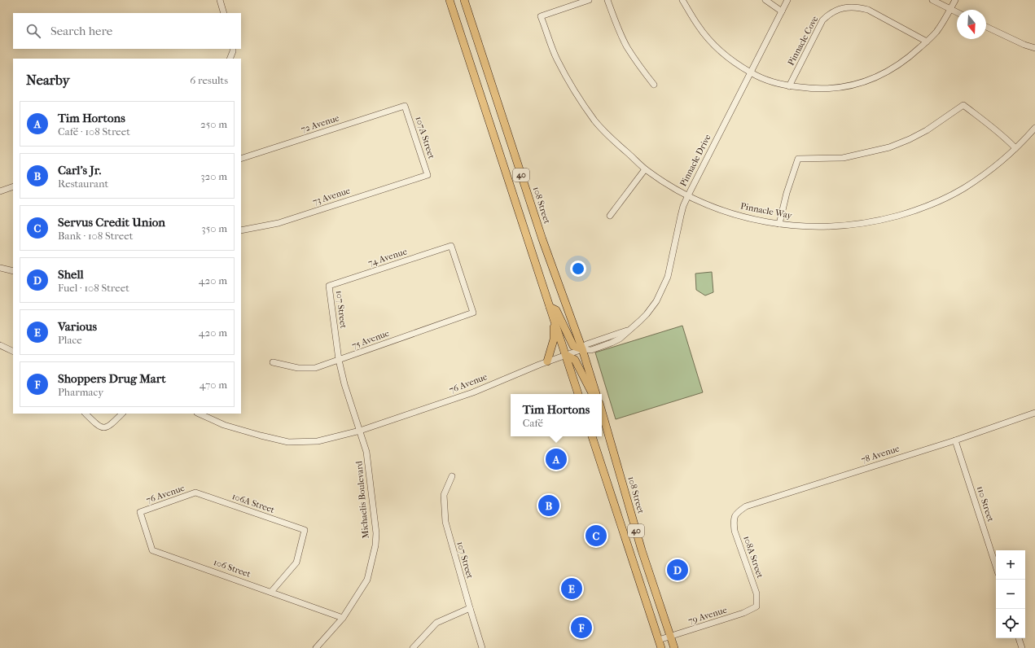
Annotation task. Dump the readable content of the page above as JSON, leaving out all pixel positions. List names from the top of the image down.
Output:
{
  "streets": {
    "main road": ["40", "108 Street"],
    "street": [
      "Pinnacle Cove",
      "72 Avenue",
      "107A Street",
      "Pinnacle Drive",
      "73 Avenue",
      "Pinnacle Way",
      "74 Avenue",
      "107 Street",
      "75 Avenue",
      "76 Avenue",
      "78 Avenue",
      "Michaelis Boulevard",
      "106A Street",
      "110 Street",
      "108A Street",
      "106 Street",
      "79 Avenue"
    ]
  },
  "crossings": [
    ["72 Avenue", "107A Street"],
    ["107A Street", "73 Avenue"],
    ["Pinnacle Drive", "108 Street"],
    ["Pinnacle Drive", "Pinnacle Way"],
    ["Pinnacle Drive", "76 Avenue"],
    ["40", "76 Avenue"],
    ["40", "79 Avenue"],
    ["108 Street", "76 Avenue"],
    ["108 Street", "79 Avenue"],
    ["74 Avenue", "107 Street"],
    ["74 Avenue", "75 Avenue"],
    ["107 Street", "75 Avenue"],
    ["107 Street", "76 Avenue"],
    ["107 Street", "Michaelis Boulevard"],
    ["76 Avenue", "Michaelis Boulevard"],
    ["76 Avenue", "106A Street"],
    ["76 Avenue", "106 Street"],
    ["78 Avenue", "110 Street"],
    ["78 Avenue", "108A Street"],
    ["Michaelis Boulevard", "106 Street"],
    ["106A Street", "106 Street"],
    ["108A Street", "79 Avenue"]
  ],
  "north": "bottom",
  "page": {
    "search": "Search here",
    "heading": ["Nearby", "6 results"],
    "list": [
      {
        "mark": "A",
        "name": "Tim Hortons",
        "note": "Café · 108 Street",
        "value": "250 m"
      },
      {
        "mark": "B",
        "name": "Carl's Jr.",
        "note": "Restaurant",
        "value": "320 m"
      },
      {
        "mark": "C",
        "name": "Servus Credit Union",
        "note": "Bank · 108 Street",
        "value": "350 m"
      },
      {
        "mark": "D",
        "name": "Shell",
        "note": "Fuel · 108 Street",
        "value": "420 m"
      },
      {
        "mark": "E",
        "name": "Various",
        "note": "Place",
        "value": "420 m"
      },
      {
        "mark": "F",
        "name": "Shoppers Drug Mart",
        "note": "Pharmacy",
        "value": "470 m"
      }
    ],
    "popup": ["Tim Hortons", "Café"],
    "pins": [
      "A",
      "B",
      "C",
      "D",
      "E",
      "F"
    ],
    "map_buttons": ["+", "−"]
  }
}
